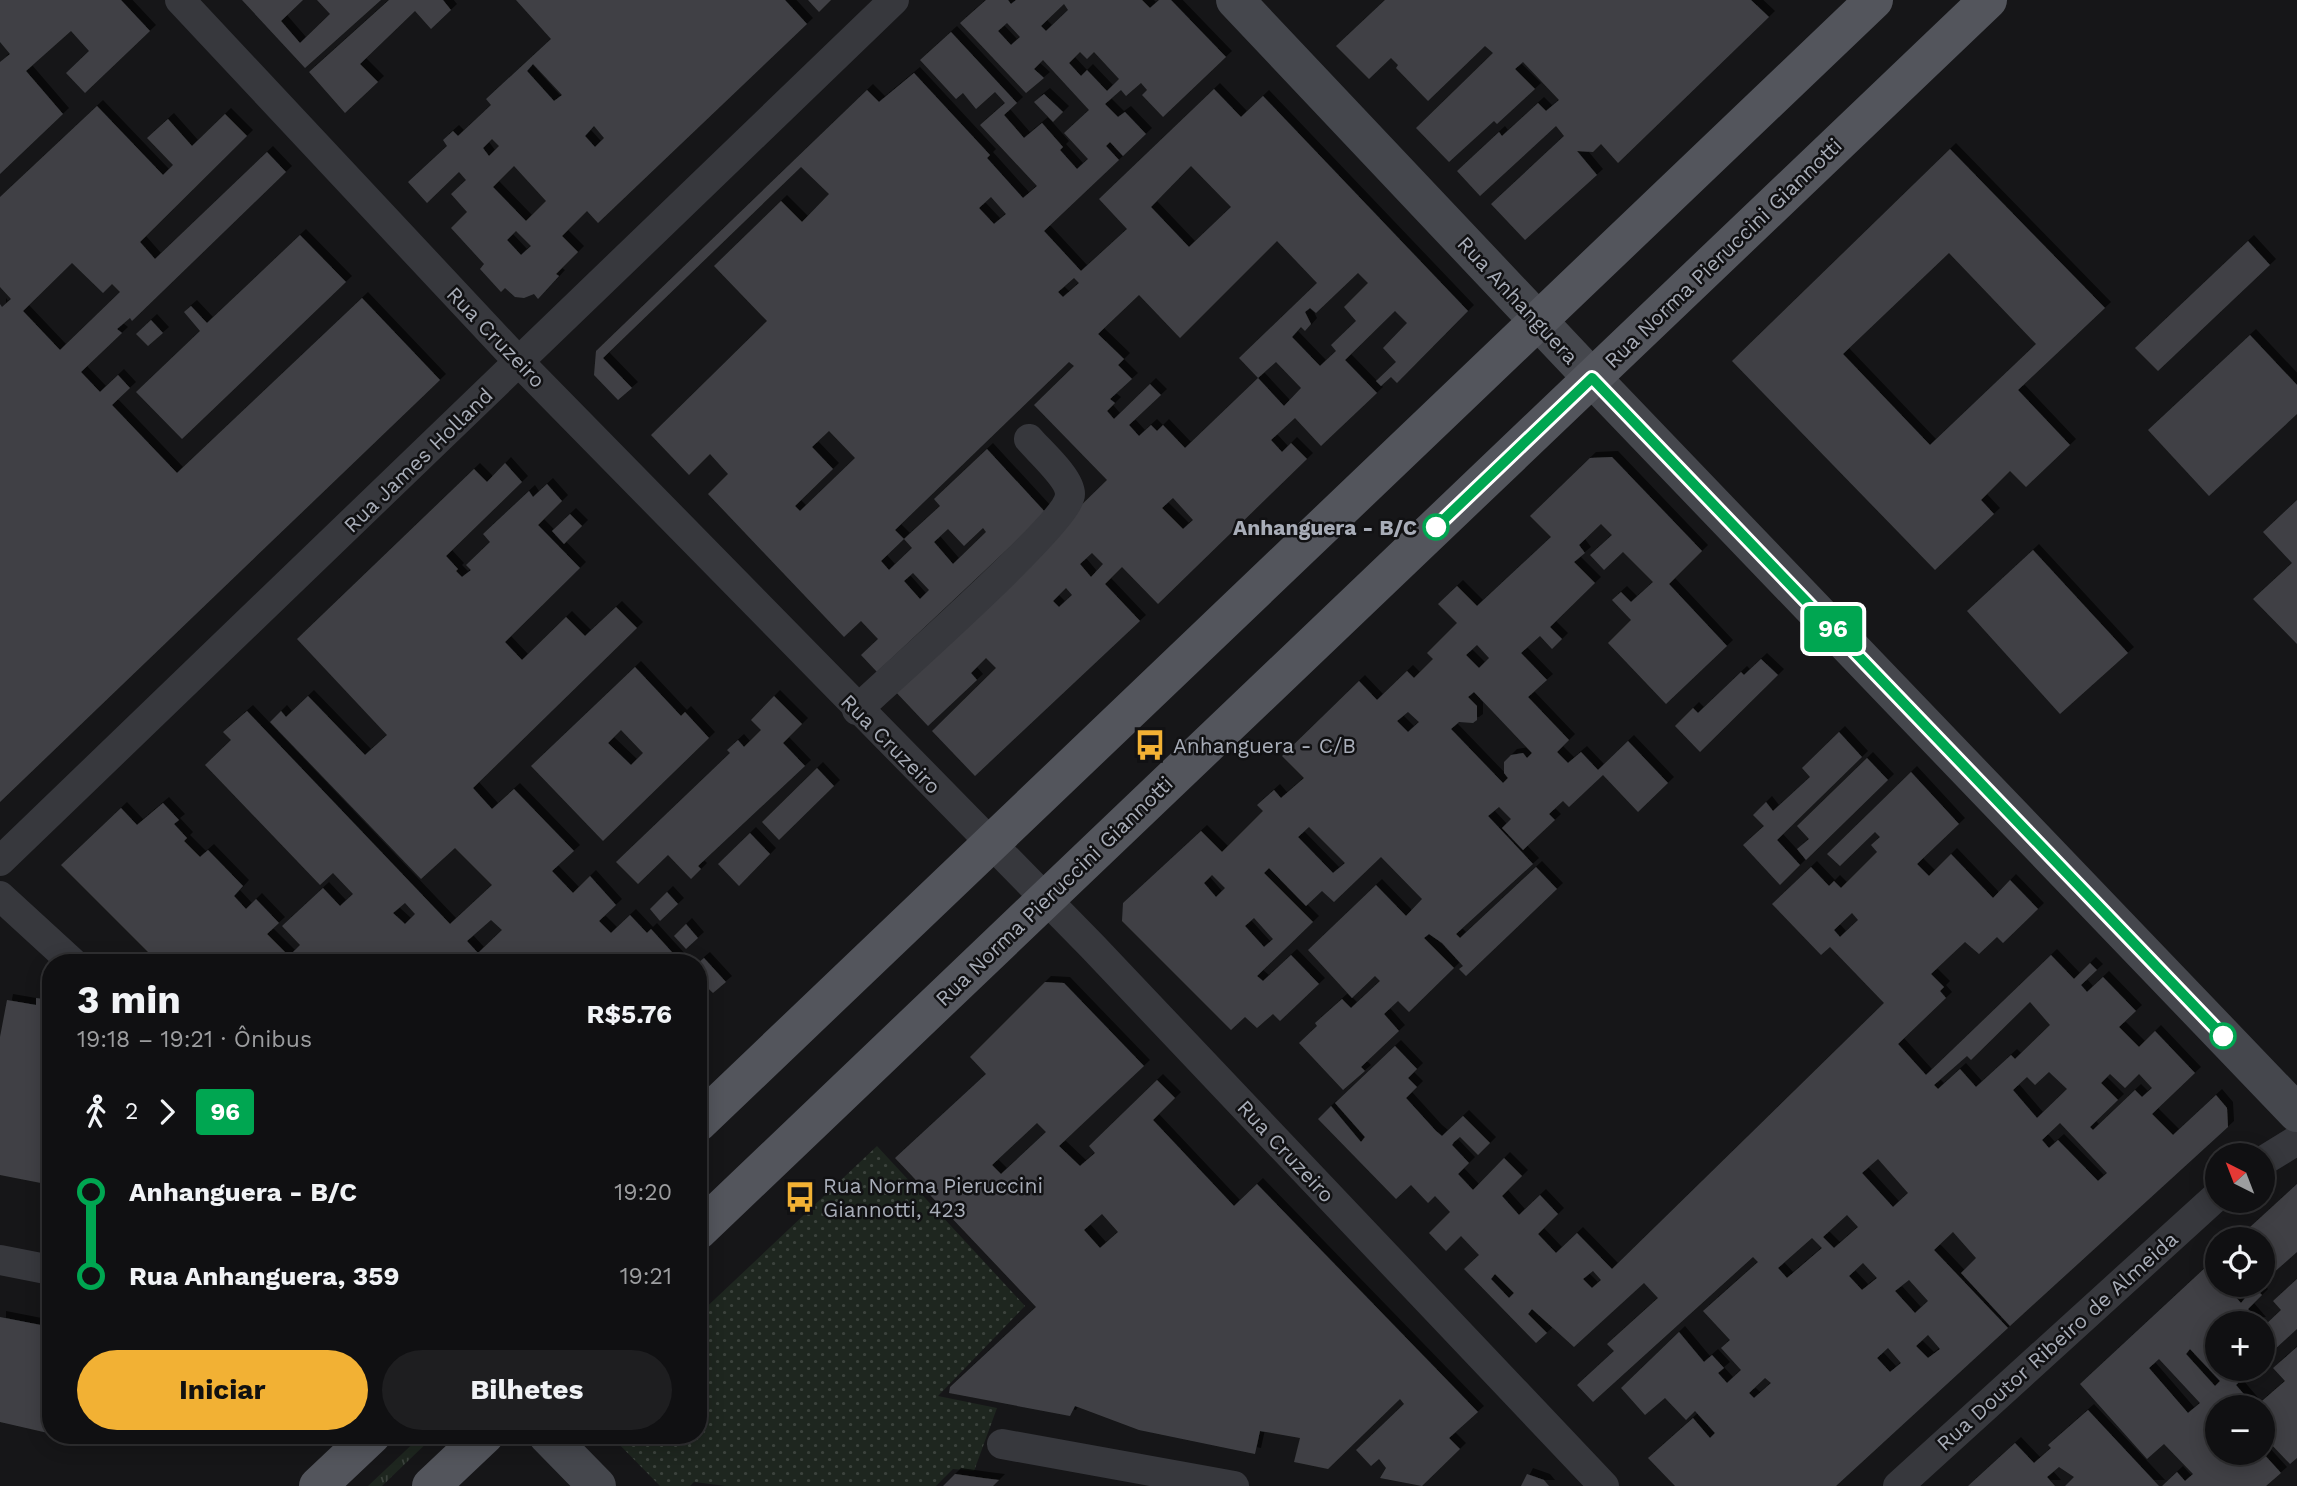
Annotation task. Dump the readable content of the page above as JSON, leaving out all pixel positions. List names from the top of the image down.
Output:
{
  "streets": {
    "main road": ["Rua Norma Pieruccini Giannotti"],
    "street": [
      "Rua Anhanguera",
      "Rua Cruzeiro",
      "Rua James Holland",
      "Rua Doutor Ribeiro de Almeida"
    ]
  },
  "crossings": [
    ["Rua Norma Pieruccini Giannotti", "Rua Anhanguera"],
    ["Rua Norma Pieruccini Giannotti", "Rua Cruzeiro"],
    ["Rua Cruzeiro", "Rua James Holland"]
  ],
  "places": {
    "other": ["Anhanguera - B/C"],
    "bus stop": ["Anhanguera - C/B", "Rua Norma Pieruccini Giannotti, 423"]
  },
  "lines": ["bus line 96"],
  "north": "top left",
  "page": {
    "on_map": "96",
    "heading": ["3 min", "19:18 – 19:21 · Ônibus", "R$5.76"],
    "legs": ["2", "96"],
    "map_buttons": ["+", "−"],
    "list": [
      {
        "name": "Anhanguera - B/C",
        "value": "19:20"
      },
      {
        "name": "Rua Anhanguera, 359",
        "value": "19:21"
      }
    ],
    "buttons": ["Iniciar", "Bilhetes"]
  }
}
